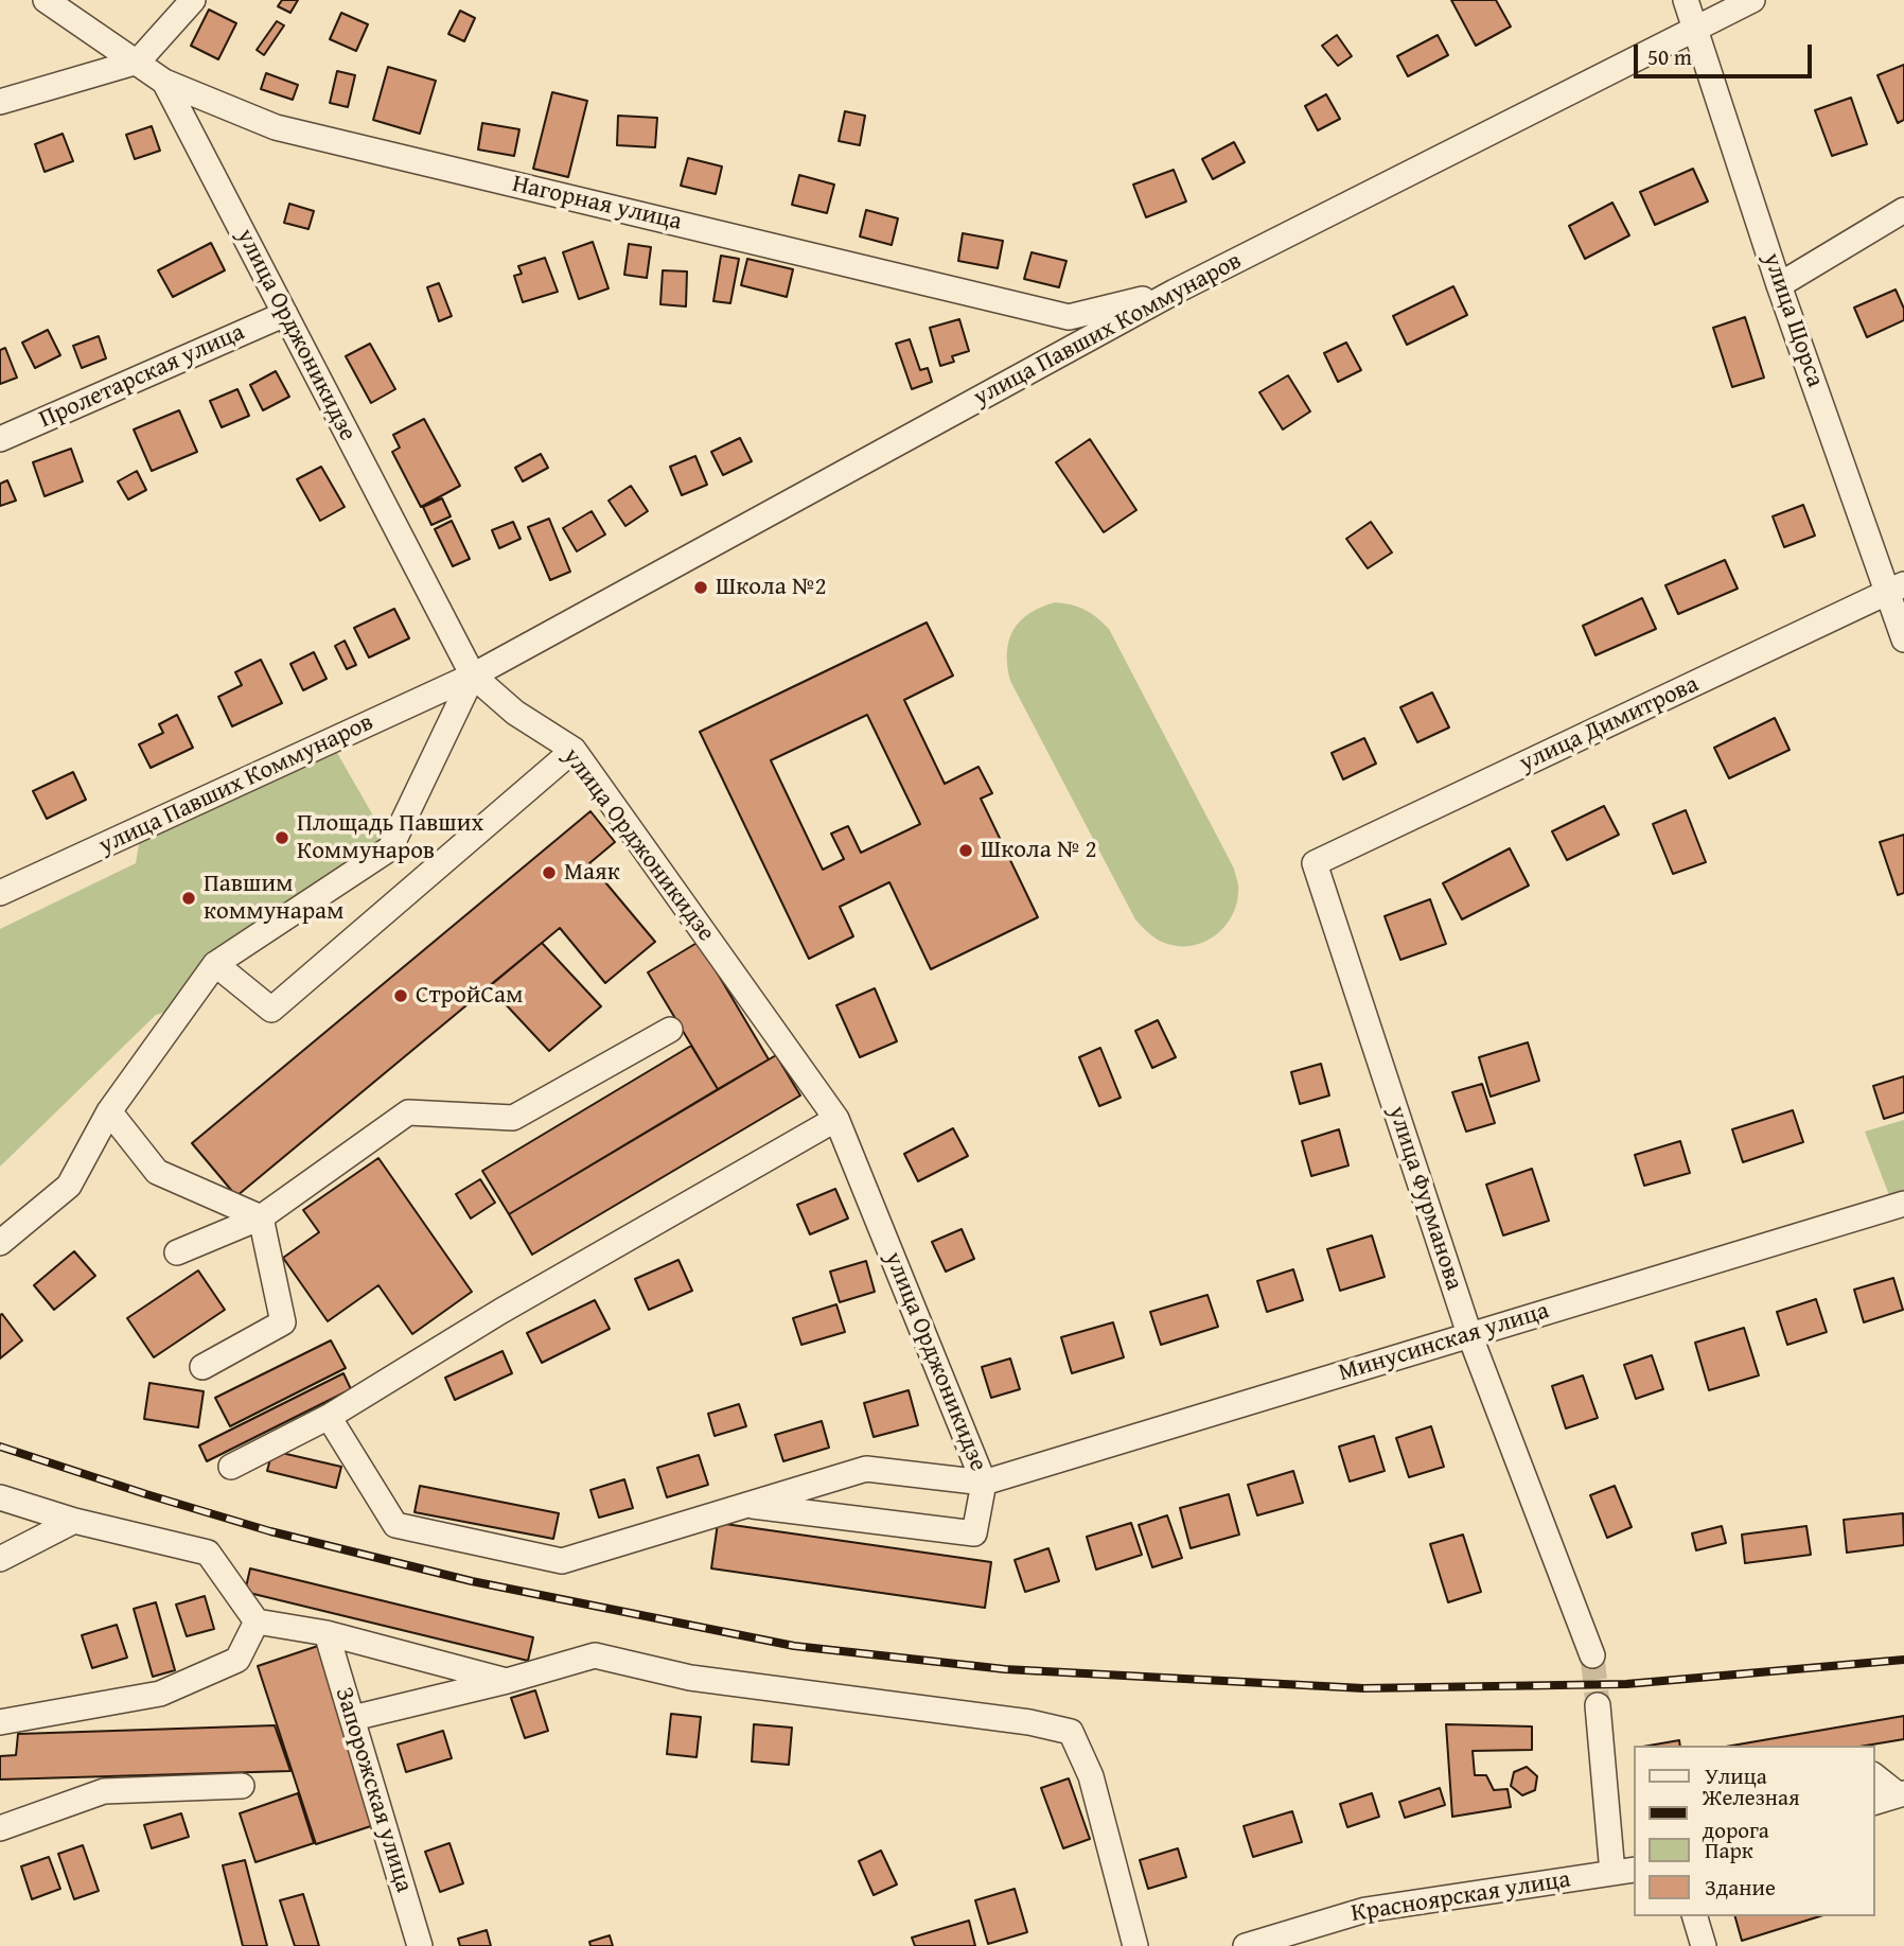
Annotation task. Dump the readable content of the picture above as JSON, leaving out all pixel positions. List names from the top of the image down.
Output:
{
  "streets": {
    "street": [
      "Нагорная улица",
      "улица Щорса",
      "улица Павших Коммунаров",
      "улица Орджоникидзе",
      "Пролетарская улица",
      "улица Димитрова",
      "улица Фурманова",
      "Минусинская улица",
      "Запорожская улица",
      "Красноярская улица"
    ]
  },
  "crossings": [
    ["Нагорная улица", "улица Павших Коммунаров"],
    ["Нагорная улица", "улица Орджоникидзе"],
    ["улица Щорса", "улица Павших Коммунаров"],
    ["улица Щорса", "улица Димитрова"],
    ["улица Павших Коммунаров", "улица Орджоникидзе"],
    ["улица Орджоникидзе", "Пролетарская улица"],
    ["улица Орджоникидзе", "Минусинская улица"],
    ["улица Димитрова", "улица Фурманова"],
    ["улица Фурманова", "Минусинская улица"]
  ],
  "places": [
    "Школа №2",
    "Площадь Павших Коммунаров",
    "Школа № 2",
    "Маяк",
    "Павшим коммунарам",
    "СтройСам"
  ],
  "legend": [
    "Улица",
    "Железная дорога",
    "Парк",
    "Здание"
  ],
  "scale_bar": "50 m"
}
